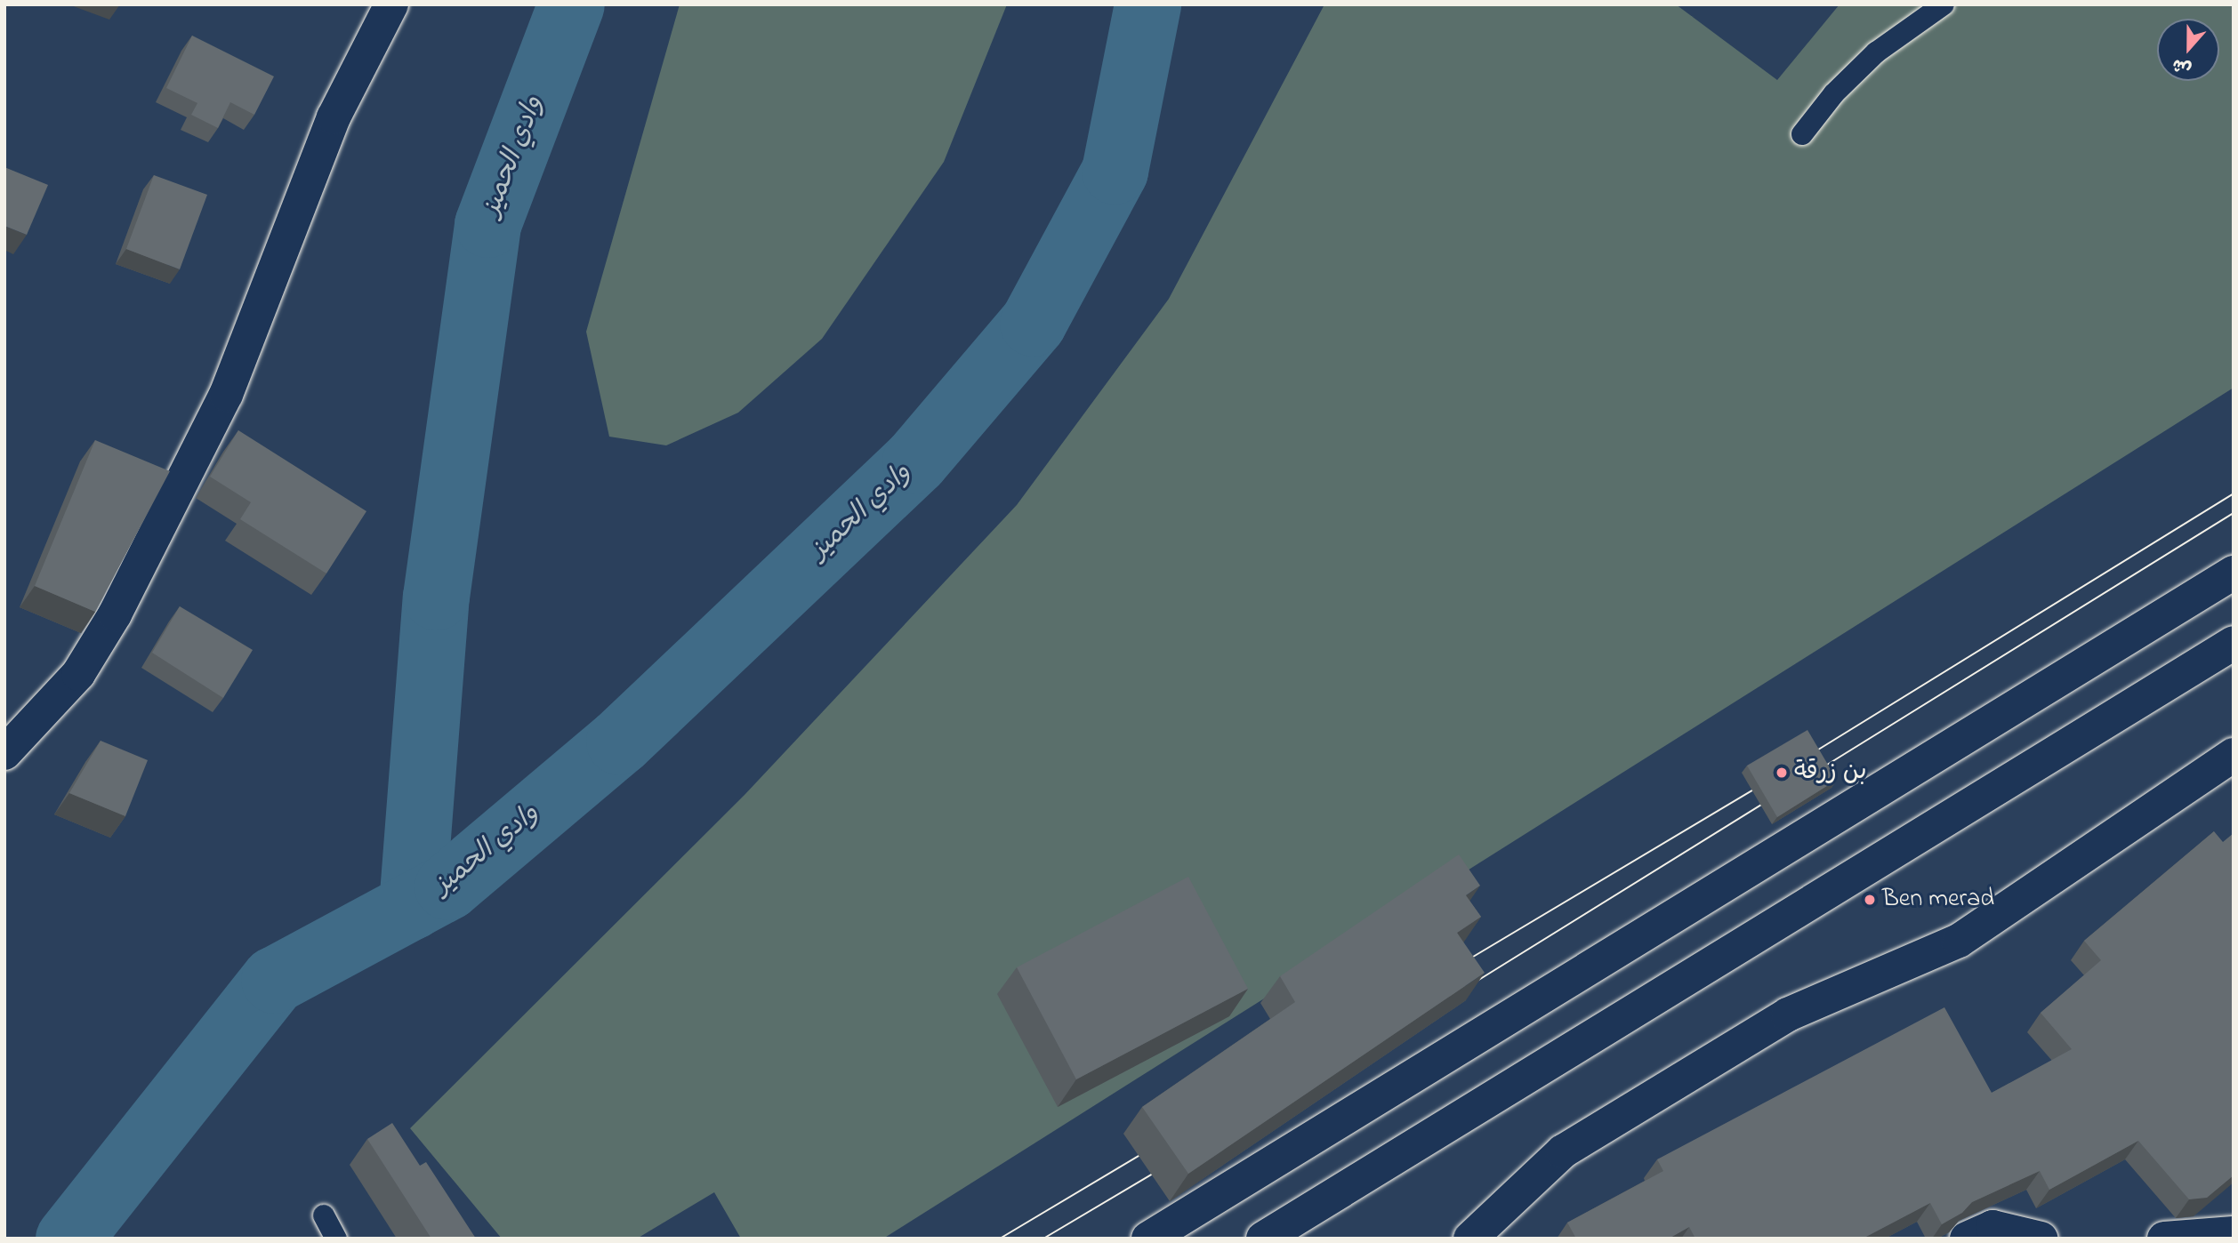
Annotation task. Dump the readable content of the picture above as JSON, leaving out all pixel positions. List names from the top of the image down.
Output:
{
  "water": ["وادي الحميز"],
  "places": ["بن زرقة", "Ben merad"],
  "north": "bottom"
}
